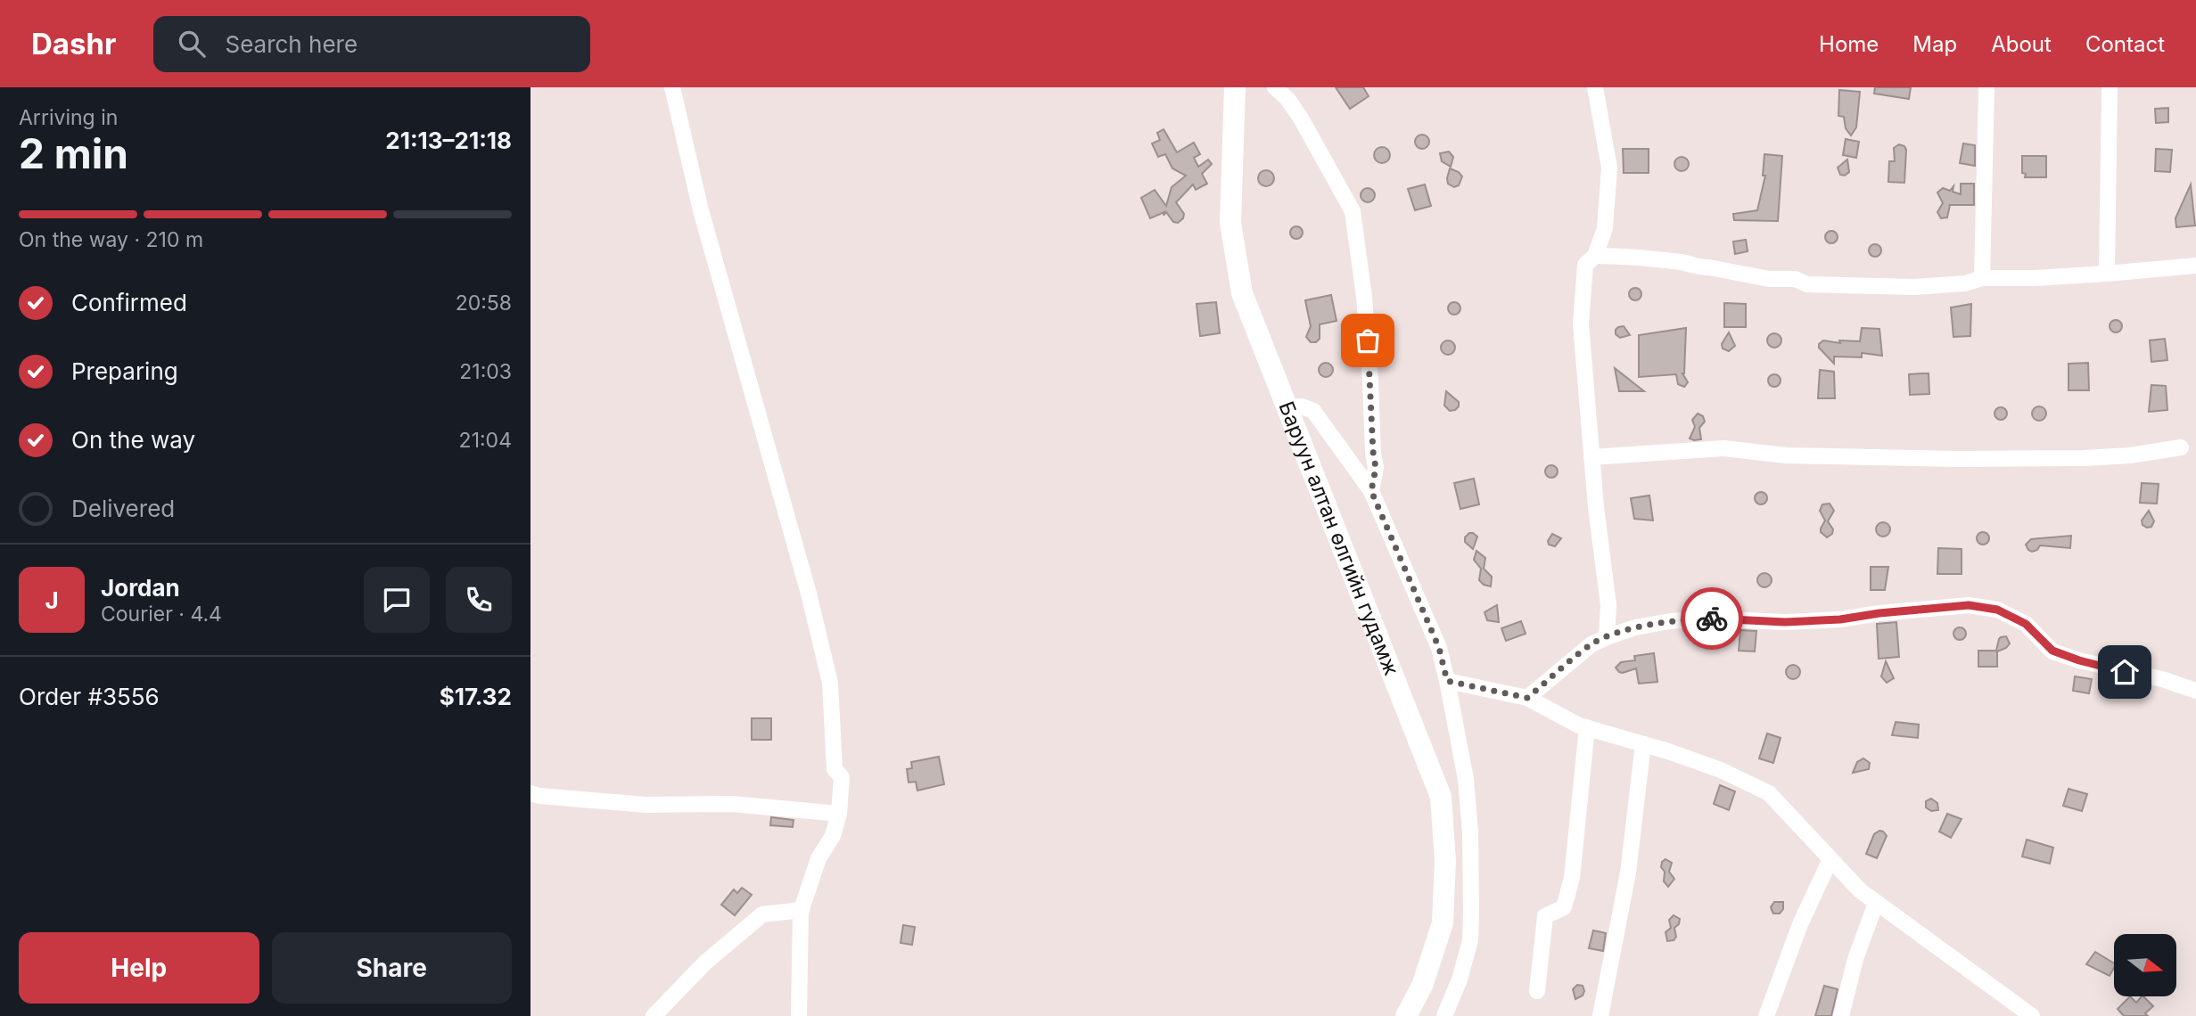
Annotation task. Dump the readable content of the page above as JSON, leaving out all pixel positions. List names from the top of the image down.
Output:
{
  "streets": {
    "main road": ["Баруун алтан өлгийн гудамж"]
  },
  "north": "right",
  "page": {
    "header": "Dashr",
    "search": "Search here",
    "nav": [
      "Home",
      "Map",
      "About",
      "Contact"
    ],
    "heading": ["2 min", "Arriving in", "21:13–21:18"],
    "panel": [
      "Jordan",
      "Courier · 4.4",
      "Order #3556",
      "$17.32"
    ],
    "bar": "On the way · 210 m",
    "list": [
      ["Confirmed", "20:58"],
      ["Preparing", "21:03"],
      ["On the way", "21:04"],
      "Delivered"
    ],
    "round": "J",
    "buttons": ["Help", "Share"]
  }
}
